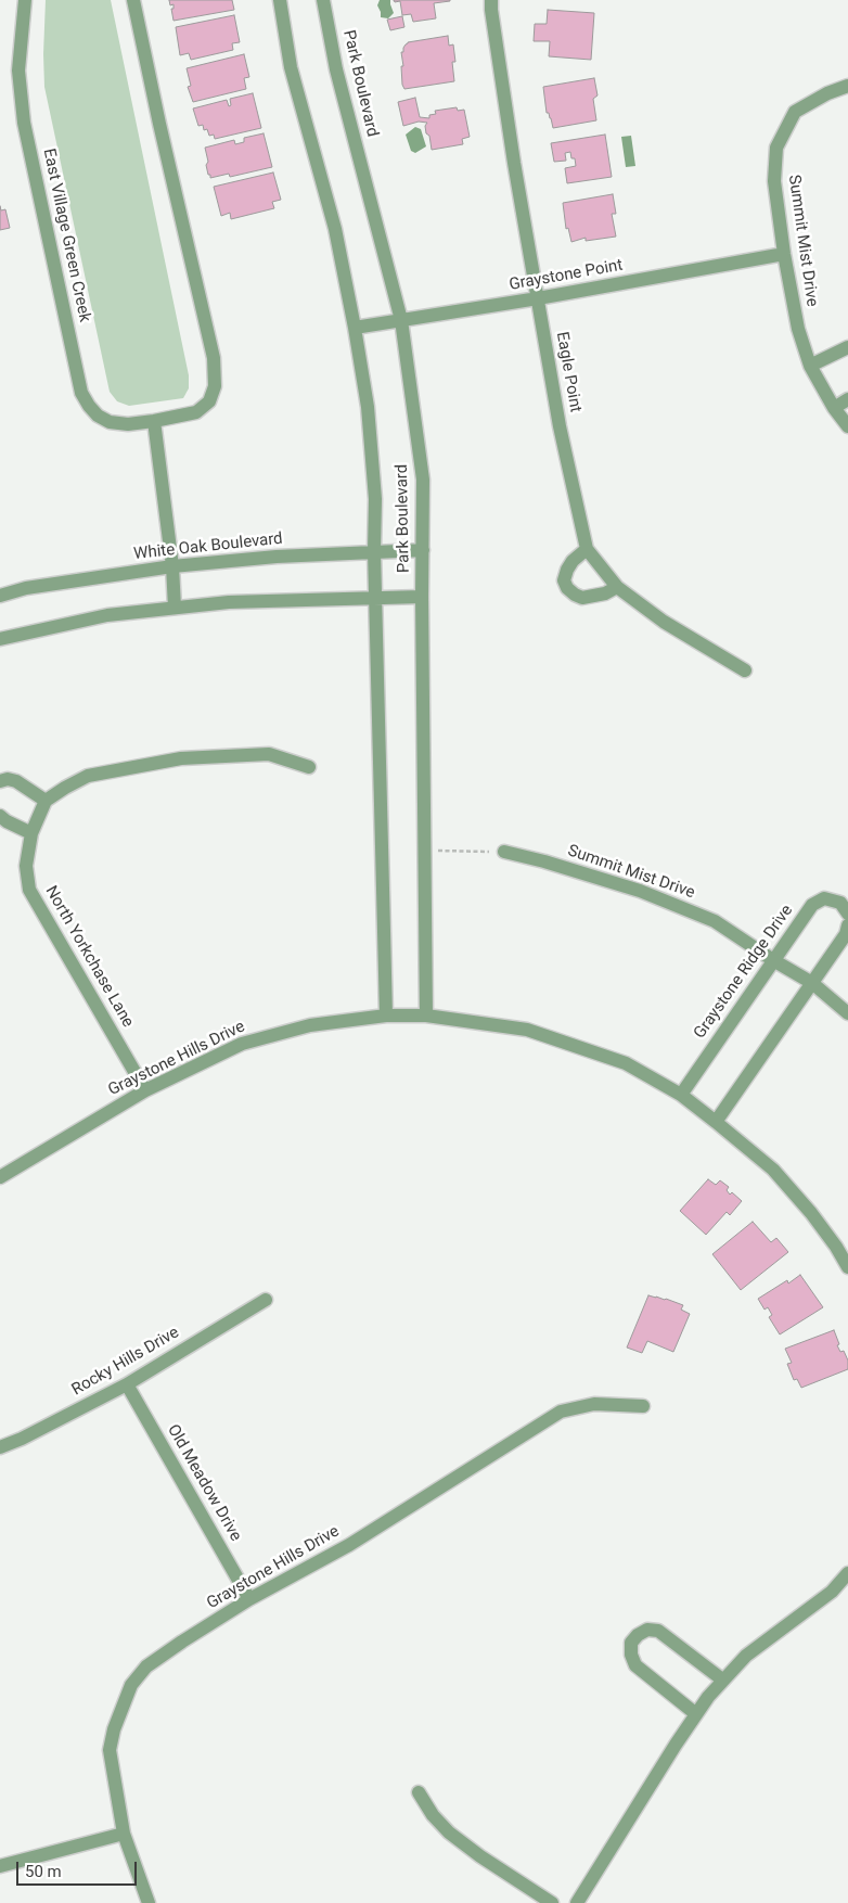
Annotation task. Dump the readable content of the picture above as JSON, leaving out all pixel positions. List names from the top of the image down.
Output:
{
  "streets": {
    "street": [
      "Park Boulevard",
      "East Village Green Creek",
      "Summit Mist Drive",
      "Graystone Point",
      "Eagle Point",
      "White Oak Boulevard",
      "North Yorkchase Lane",
      "Graystone Ridge Drive",
      "Graystone Hills Drive",
      "Rocky Hills Drive",
      "Old Meadow Drive"
    ]
  },
  "crossings": [
    ["Park Boulevard", "Graystone Point"],
    ["Park Boulevard", "White Oak Boulevard"],
    ["Park Boulevard", "Graystone Hills Drive"],
    ["Summit Mist Drive", "Graystone Point"],
    ["Summit Mist Drive", "Graystone Ridge Drive"],
    ["Graystone Point", "Eagle Point"],
    ["North Yorkchase Lane", "Graystone Hills Drive"],
    ["Graystone Ridge Drive", "Graystone Hills Drive"],
    ["Graystone Hills Drive", "Old Meadow Drive"],
    ["Rocky Hills Drive", "Old Meadow Drive"]
  ],
  "scale_bar": "50 m"
}
